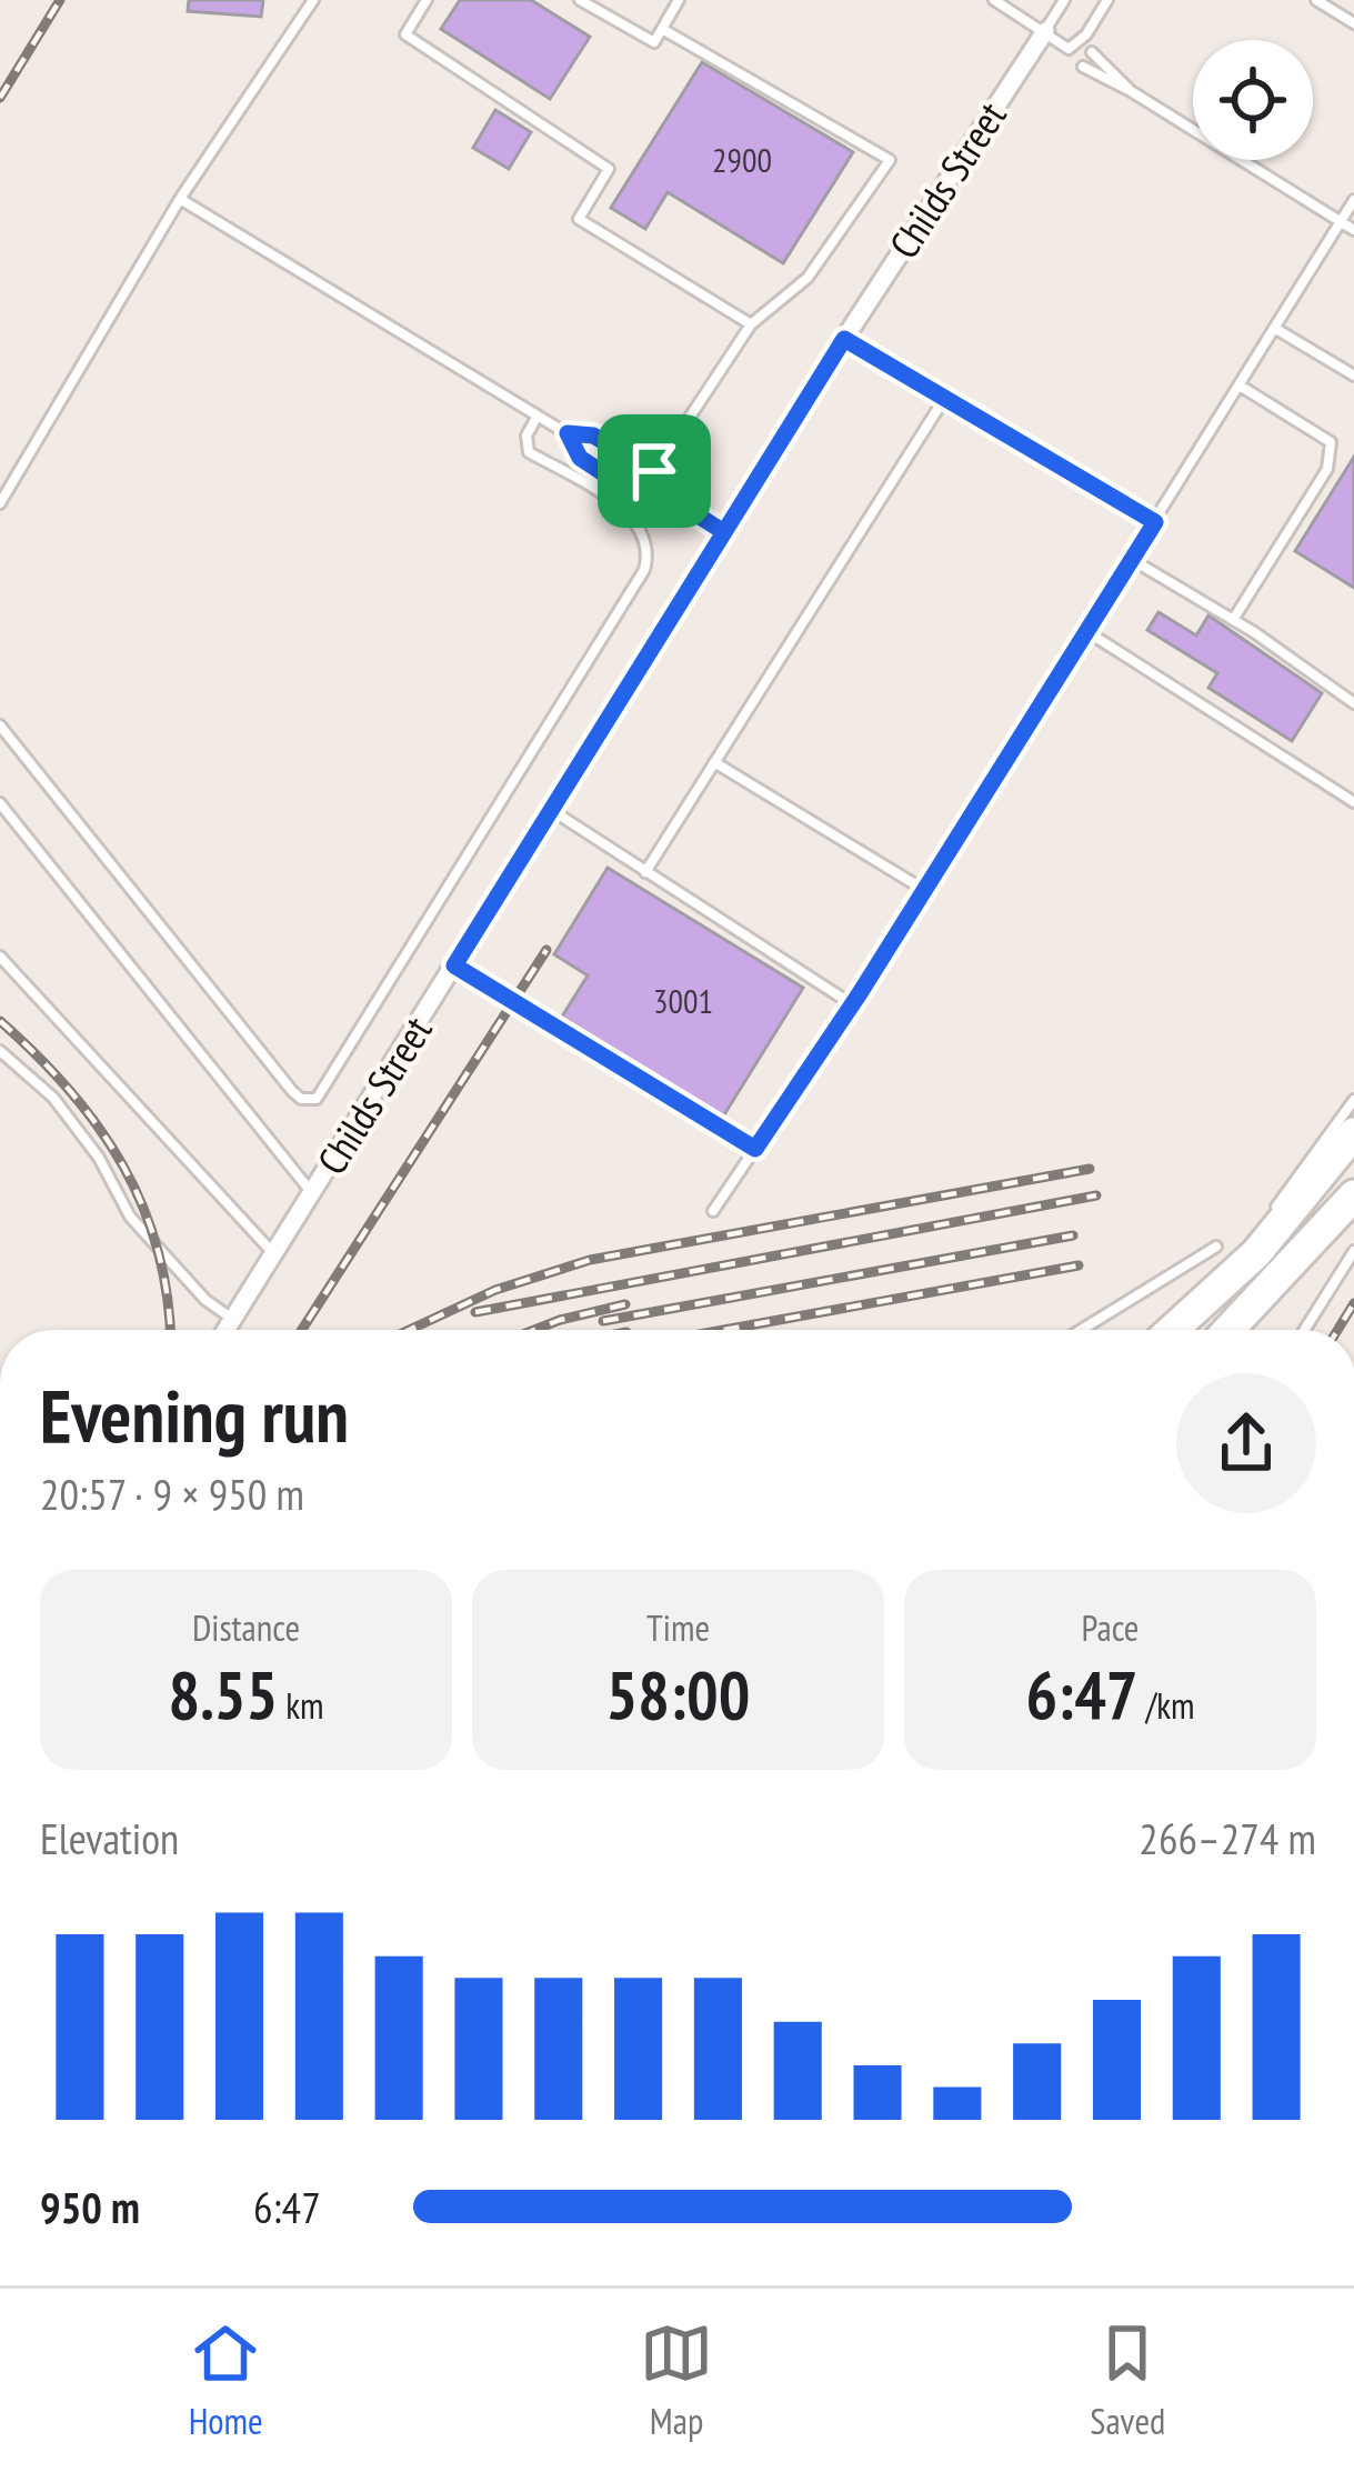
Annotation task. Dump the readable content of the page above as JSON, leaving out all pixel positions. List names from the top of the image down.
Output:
{
  "streets": {
    "street": ["Childs Street"]
  },
  "house_numbers": ["2900", "3001"],
  "page": {
    "heading": ["Evening run", "20:57 · 9 × 950 m"],
    "stats": [
      ["Distance", "8.55 km"],
      ["Time", "58:00"],
      ["Pace", "6:47 /km"]
    ],
    "chart": ["Elevation", "266–274 m"],
    "list": [
      {
        "name": "950 m",
        "note": "6:47"
      }
    ],
    "tabs": ["Home", "Map", "Saved"]
  }
}
